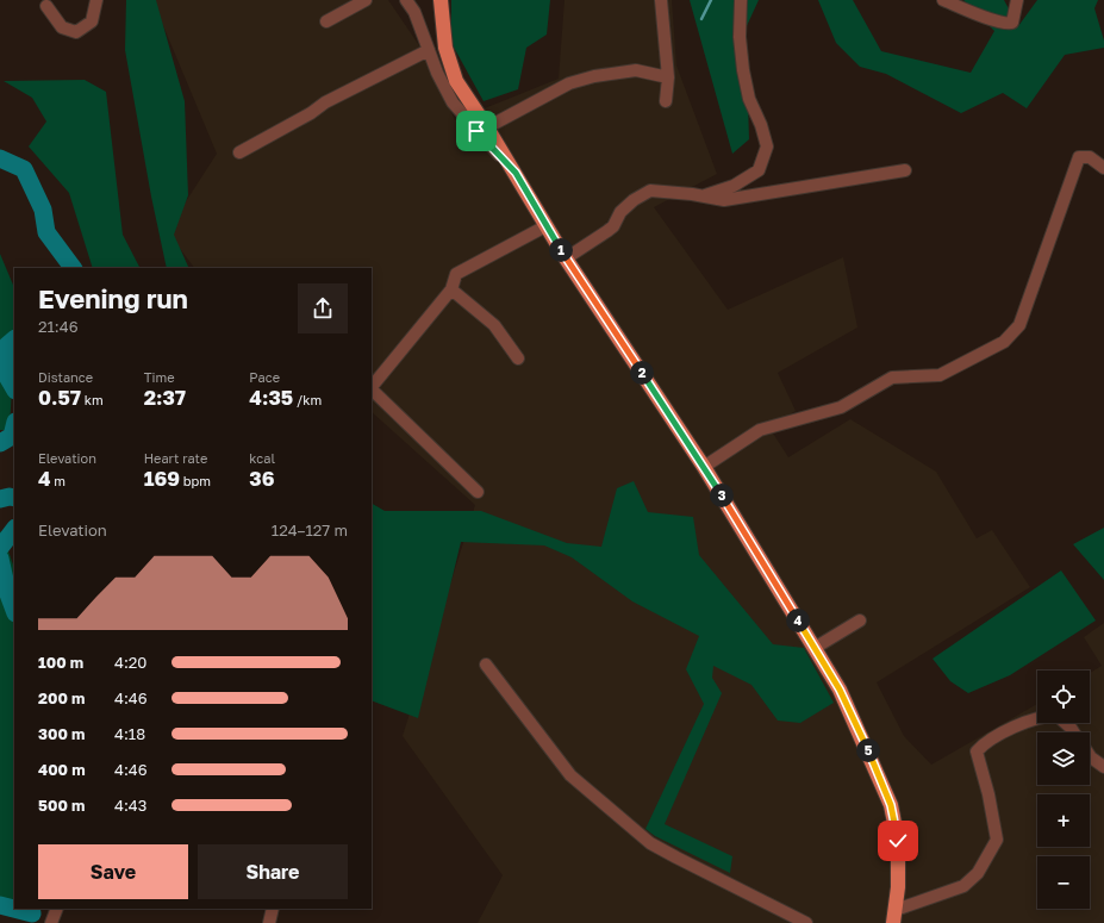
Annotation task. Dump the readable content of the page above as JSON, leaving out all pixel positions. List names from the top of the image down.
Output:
{
  "page": {
    "pins": [
      "1",
      "2",
      "3",
      "4",
      "5"
    ],
    "heading": ["Evening run", "21:46"],
    "stats": [
      ["Distance", "0.57 km"],
      ["Time", "2:37"],
      ["Pace", "4:35 /km"],
      ["Elevation", "4 m"],
      ["Heart rate", "169 bpm"],
      ["kcal", "36"]
    ],
    "chart": ["Elevation", "124–127 m"],
    "list": [
      {
        "name": "100 m",
        "note": "4:20"
      },
      {
        "name": "200 m",
        "note": "4:46"
      },
      {
        "name": "300 m",
        "note": "4:18"
      },
      {
        "name": "400 m",
        "note": "4:46"
      },
      {
        "name": "500 m",
        "note": "4:43"
      }
    ],
    "map_buttons": ["+", "−"],
    "buttons": ["Save", "Share"]
  }
}
